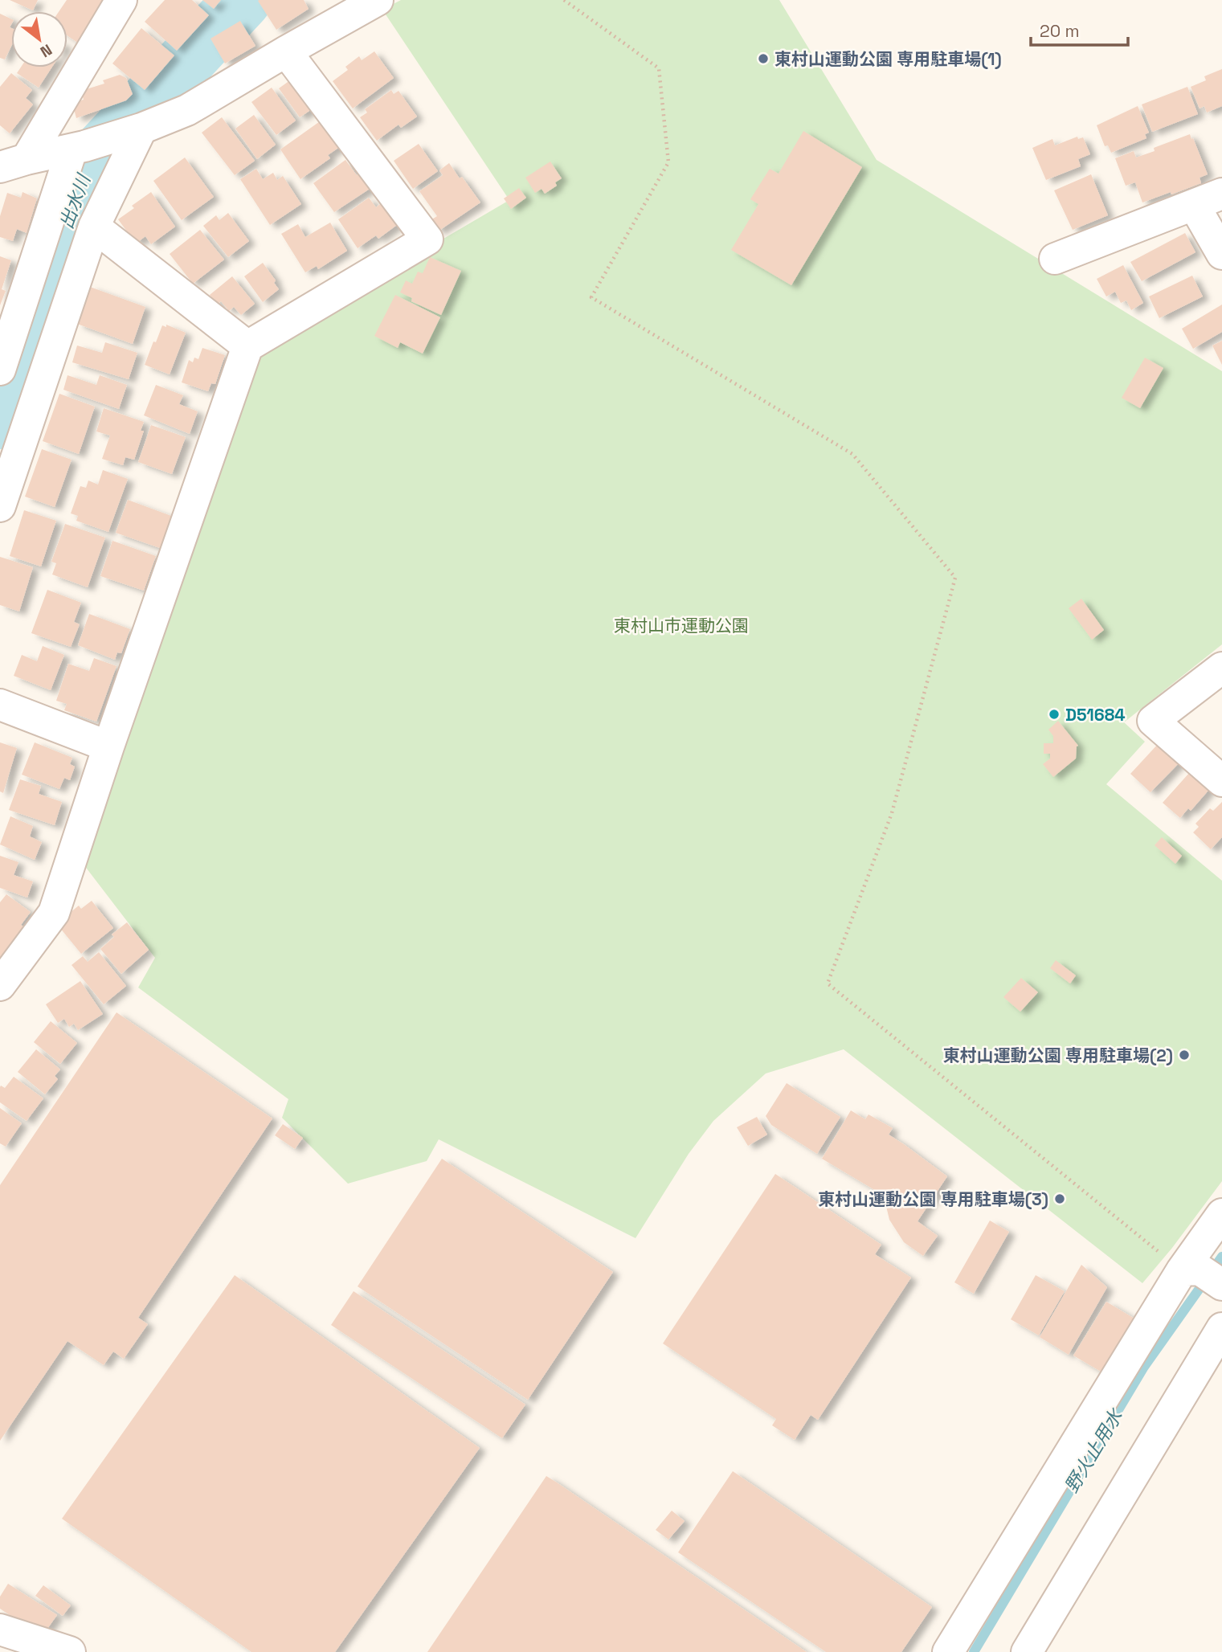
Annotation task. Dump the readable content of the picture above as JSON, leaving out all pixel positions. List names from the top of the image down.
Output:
{
  "water": ["出水川", "野火止用水"],
  "parks": ["東村山市運動公園"],
  "places": [
    "東村山運動公園 専用駐車場(1)",
    "D51684",
    "東村山運動公園 専用駐車場(2)",
    "東村山運動公園 専用駐車場(3)"
  ],
  "scale_bar": "20 m",
  "north": "bottom right"
}
